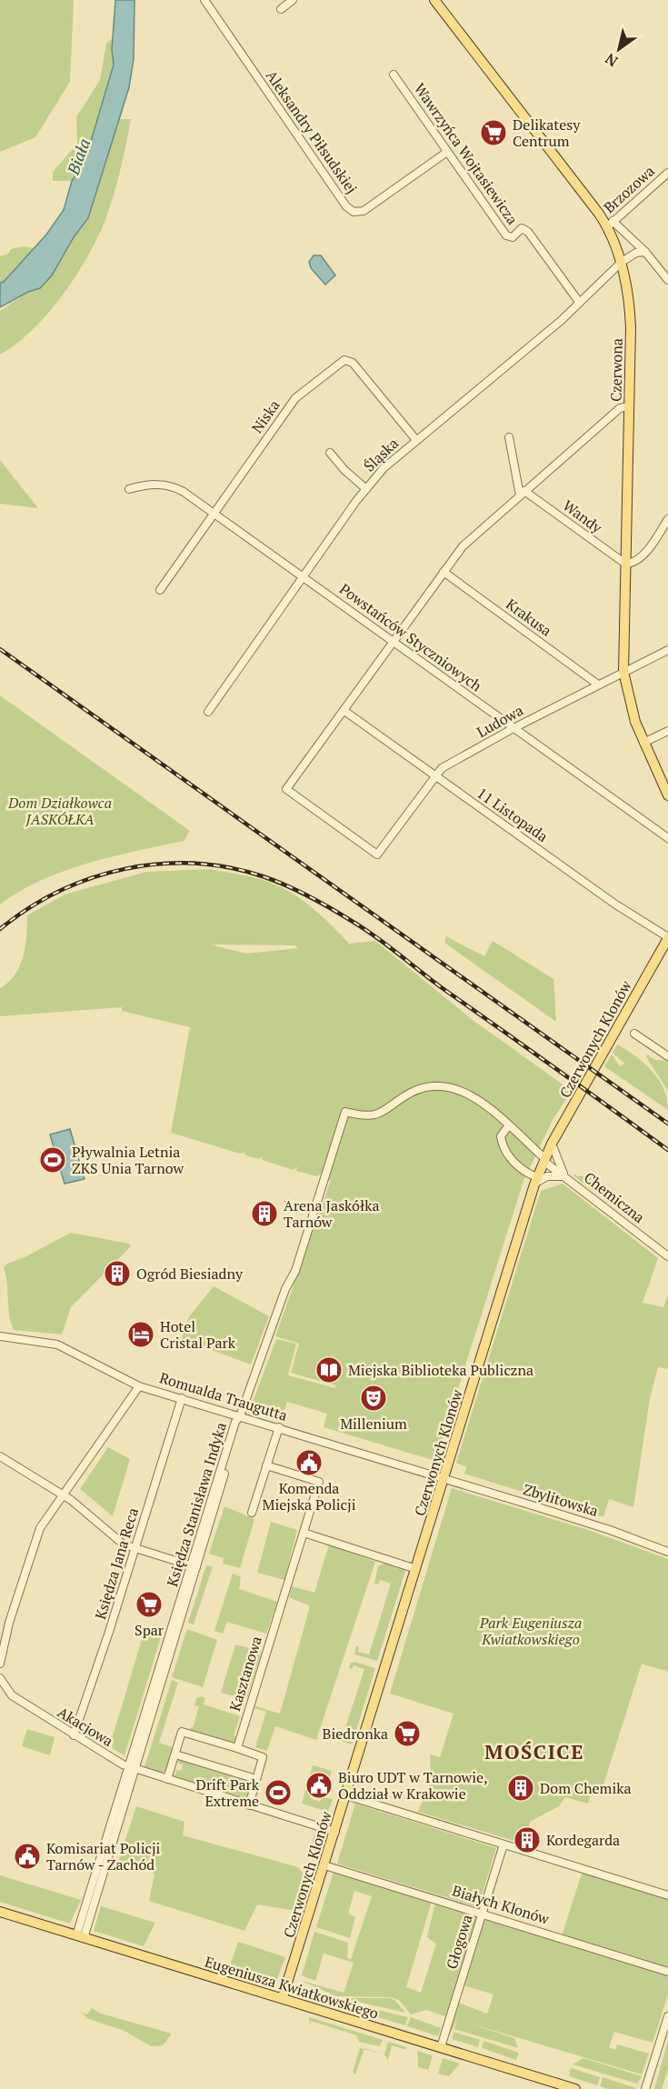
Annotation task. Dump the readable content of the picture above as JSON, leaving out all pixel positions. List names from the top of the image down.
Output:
{
  "streets": {
    "main road": ["Czerwona", "Czerwonych Klonów", "Eugeniusza Kwiatkowskiego"],
    "street": [
      "Aleksandry Piłsudskiej",
      "Wawrzyńca Wojtasiewicza",
      "Brzozowa",
      "Niska",
      "Śląska",
      "Wandy",
      "Krakusa",
      "Powstańców Styczniowych",
      "Ludowa",
      "11 Listopada",
      "Chemiczna",
      "Romualda Traugutta",
      "Zbylitowska",
      "Księdza Stanisława Indyka",
      "Księdza Jana Reca",
      "Kasztanowa",
      "Akacjowa",
      "Białych Klonów",
      "Głogowa"
    ]
  },
  "crossings": [
    ["Aleksandry Piłsudskiej", "Wawrzyńca Wojtasiewicza"],
    ["Wawrzyńca Wojtasiewicza", "Śląska"],
    ["Brzozowa", "Czerwona"],
    ["Czerwona", "Śląska"],
    ["Czerwona", "Wandy"],
    ["Czerwona", "Ludowa"],
    ["Niska", "Śląska"],
    ["Niska", "Powstańców Styczniowych"],
    ["Śląska", "Powstańców Styczniowych"],
    ["Krakusa", "Ludowa"],
    ["Powstańców Styczniowych", "Ludowa"],
    ["Ludowa", "11 Listopada"],
    ["11 Listopada", "Czerwonych Klonów"],
    ["Czerwonych Klonów", "Chemiczna"],
    ["Czerwonych Klonów", "Romualda Traugutta"],
    ["Czerwonych Klonów", "Zbylitowska"],
    ["Czerwonych Klonów", "Akacjowa"],
    ["Czerwonych Klonów", "Białych Klonów"],
    ["Czerwonych Klonów", "Eugeniusza Kwiatkowskiego"],
    ["Chemiczna", "Księdza Stanisława Indyka"],
    ["Romualda Traugutta", "Zbylitowska"],
    ["Romualda Traugutta", "Księdza Stanisława Indyka"],
    ["Romualda Traugutta", "Księdza Jana Reca"],
    ["Księdza Stanisława Indyka", "Akacjowa"],
    ["Księdza Stanisława Indyka", "Eugeniusza Kwiatkowskiego"],
    ["Księdza Jana Reca", "Akacjowa"],
    ["Białych Klonów", "Głogowa"],
    ["Głogowa", "Eugeniusza Kwiatkowskiego"]
  ],
  "districts": ["MOŚCICE"],
  "water": ["Biała"],
  "parks": ["Dom Działkowca JASKÓŁKA", "Park Eugeniusza Kwiatkowskiego"],
  "places": {
    "supermarket": ["Delikatesy Centrum", "Spar", "Biedronka"],
    "sports": ["Pływalnia Letnia ZKS Unia Tarnow", "Drift Park Extreme"],
    "building": [
      "Arena Jaskółka Tarnów",
      "Ogród Biesiadny",
      "Dom Chemika",
      "Kordegarda"
    ],
    "hotel": ["Hotel Cristal Park"],
    "library": ["Miejska Biblioteka Publiczna"],
    "theatre": ["Millenium"],
    "public building": ["Komenda Miejska Policji", "Biuro UDT w Tarnowie, Oddział w Krakowie", "Komisariat Policji Tarnów - Zachód"]
  },
  "north": "bottom left"
}
